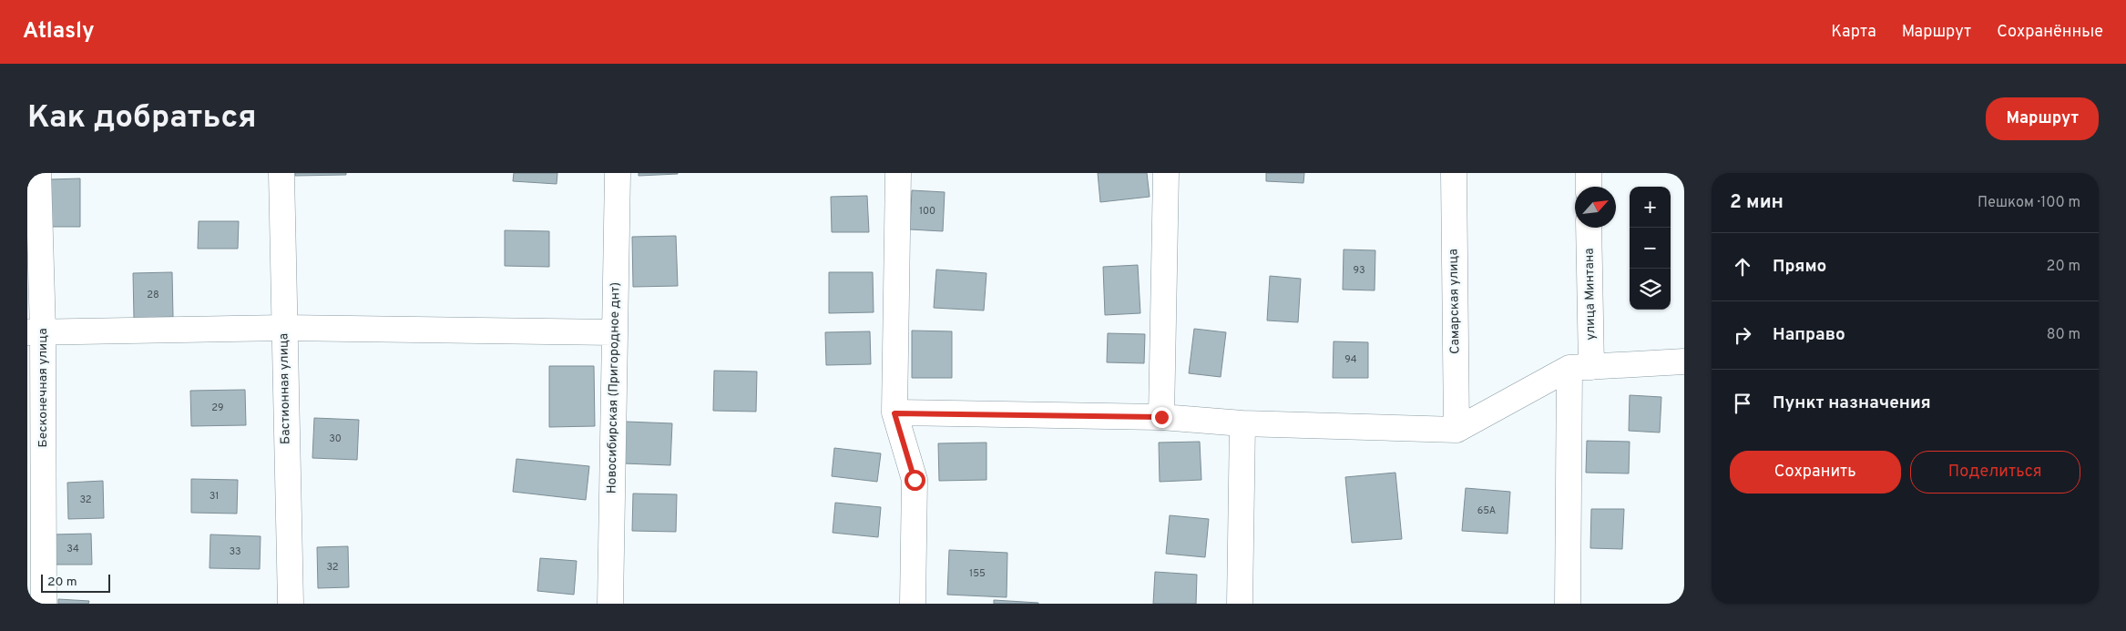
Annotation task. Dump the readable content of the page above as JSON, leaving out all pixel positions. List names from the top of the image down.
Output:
{
  "streets": {
    "street": [
      "улица Минтана",
      "Самарская улица",
      "Бесконечная улица",
      "Новосибирская (Пригородное днт)",
      "Бастионная улица"
    ]
  },
  "house_numbers": [
    "100",
    "93",
    "28",
    "94",
    "29",
    "30",
    "31",
    "32",
    "65А",
    "34",
    "33",
    "32",
    "155"
  ],
  "scale_bar": "20 m",
  "north": "top right",
  "page": {
    "header": "Atlasly",
    "nav": ["Карта", "Маршрут", "Сохранённые"],
    "buttons": [
      "Маршрут",
      ["Сохранить", "Поделиться"]
    ],
    "title": "Как добраться",
    "heading": ["2 мин", "Пешком · 100 m"],
    "map_buttons": ["+", "−"],
    "list": [
      ["Прямо", "20 m"],
      ["Направо", "80 m"],
      "Пункт назначения"
    ],
    "scale": "20 m"
  }
}
